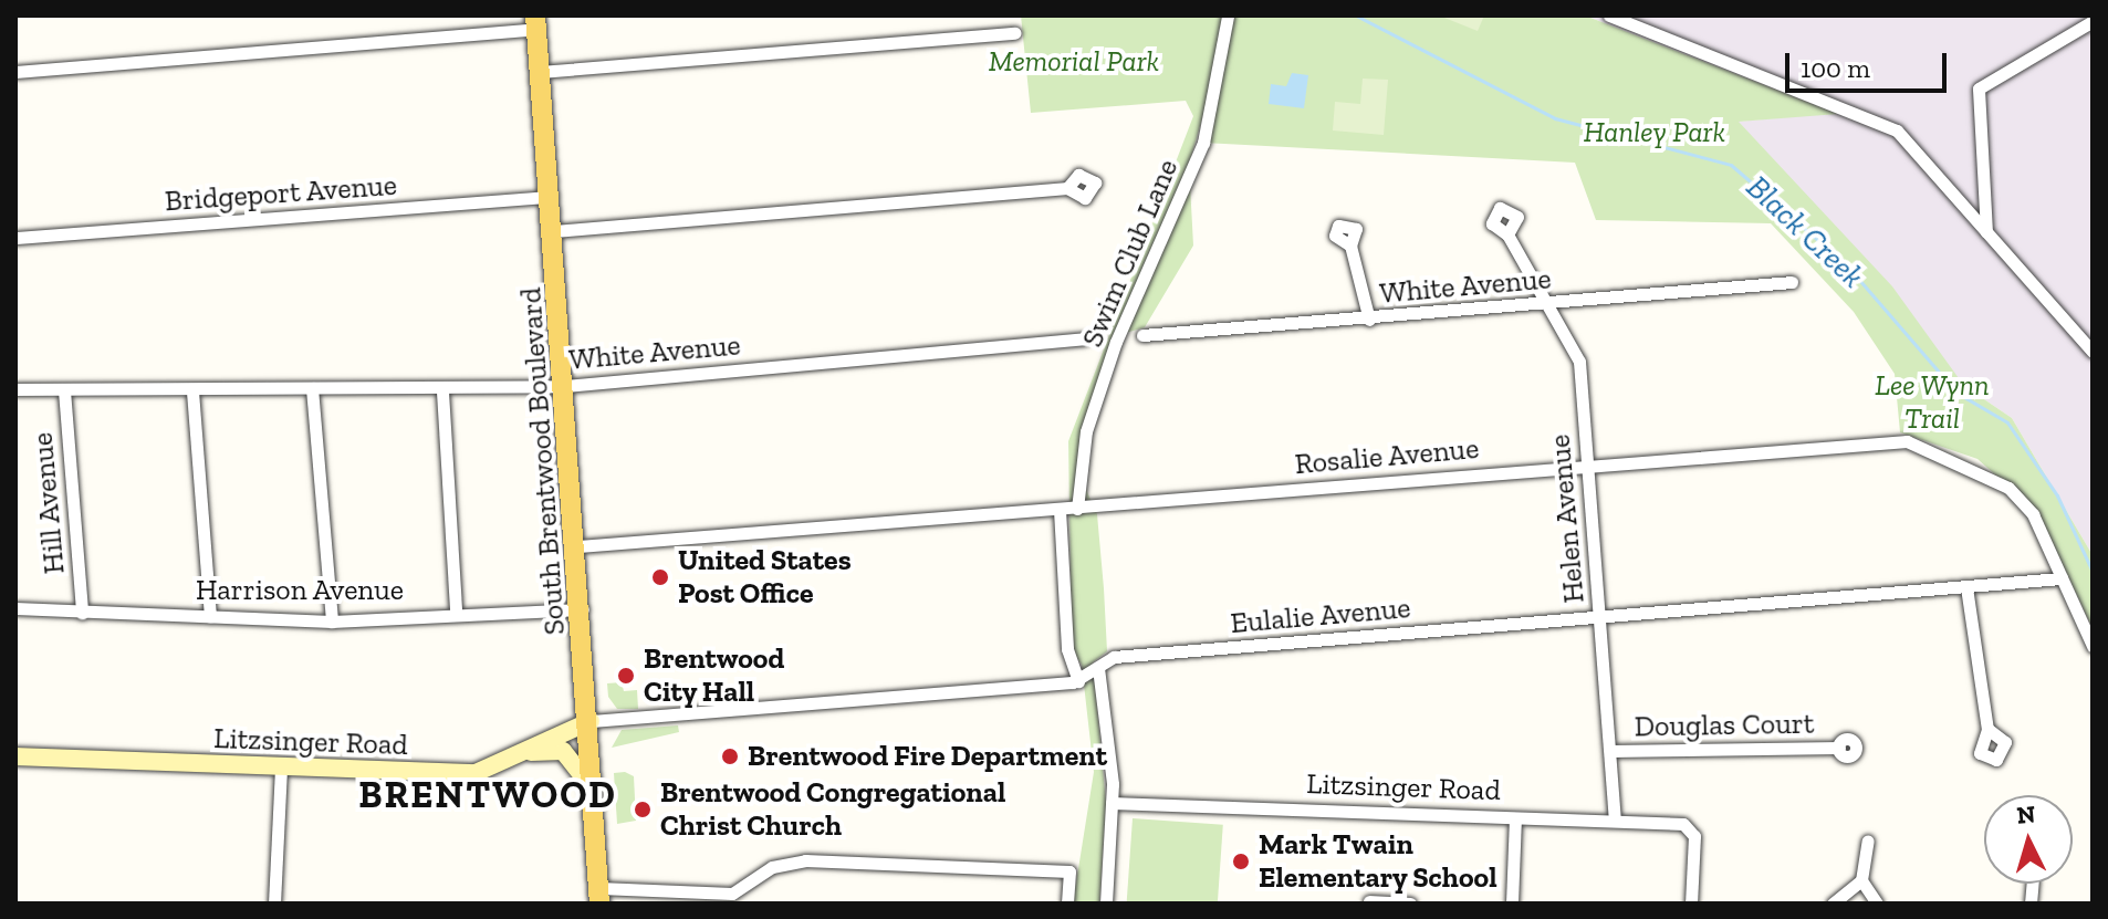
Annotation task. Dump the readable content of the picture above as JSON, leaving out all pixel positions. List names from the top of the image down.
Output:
{
  "streets": {
    "main road": ["South Brentwood Boulevard"],
    "street": [
      "Bridgeport Avenue",
      "Swim Club Lane",
      "White Avenue",
      "Rosalie Avenue",
      "Hill Avenue",
      "Helen Avenue",
      "Harrison Avenue",
      "Eulalie Avenue",
      "Douglas Court",
      "Litzsinger Road"
    ]
  },
  "crossings": [
    ["Bridgeport Avenue", "South Brentwood Boulevard"],
    ["Swim Club Lane", "Rosalie Avenue"],
    ["White Avenue", "South Brentwood Boulevard"],
    ["White Avenue", "Hill Avenue"],
    ["White Avenue", "Helen Avenue"],
    ["Rosalie Avenue", "South Brentwood Boulevard"],
    ["Rosalie Avenue", "Helen Avenue"],
    ["Rosalie Avenue", "Eulalie Avenue"],
    ["South Brentwood Boulevard", "Harrison Avenue"],
    ["South Brentwood Boulevard", "Eulalie Avenue"],
    ["South Brentwood Boulevard", "Litzsinger Road"],
    ["Hill Avenue", "Harrison Avenue"],
    ["Helen Avenue", "Eulalie Avenue"],
    ["Helen Avenue", "Douglas Court"],
    ["Helen Avenue", "Litzsinger Road"],
    ["Eulalie Avenue", "Litzsinger Road"]
  ],
  "districts": ["BRENTWOOD"],
  "water": ["Black Creek"],
  "parks": ["Memorial Park", "Hanley Park", "Lee Wynn Trail"],
  "places": [
    "United States Post Office",
    "Brentwood City Hall",
    "Brentwood Fire Department",
    "Brentwood Congregational Christ Church",
    "Mark Twain Elementary School"
  ],
  "scale_bar": "100 m",
  "north": "top"
}
